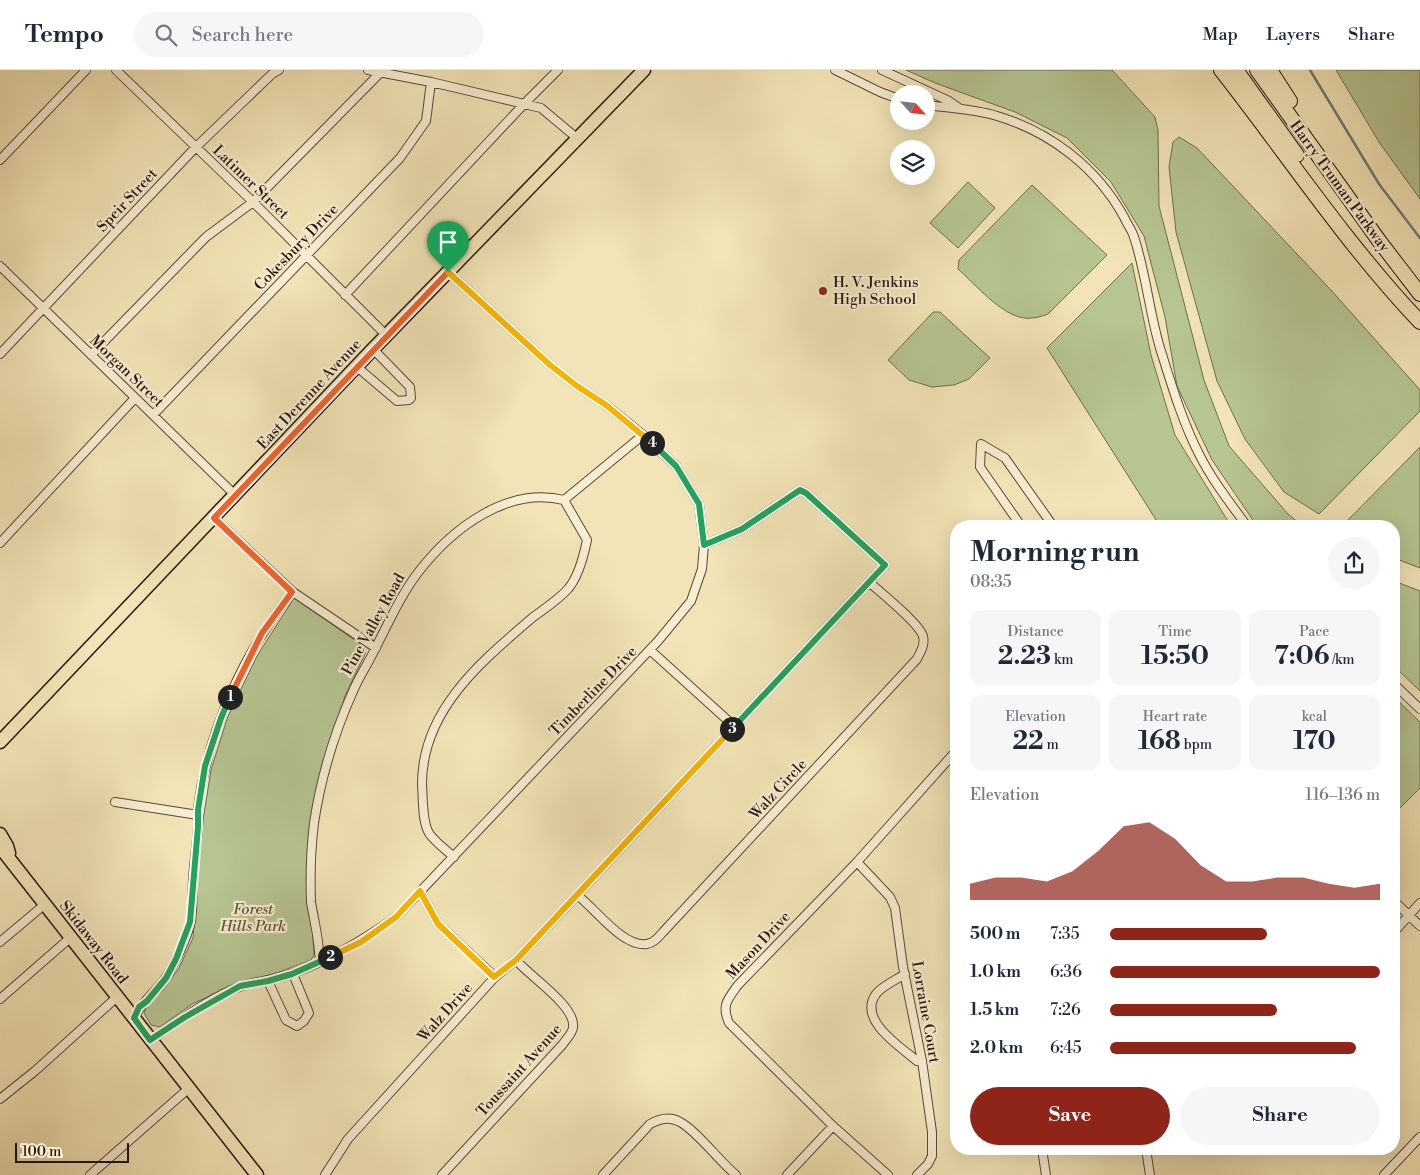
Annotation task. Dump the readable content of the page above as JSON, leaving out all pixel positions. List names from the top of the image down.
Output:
{
  "streets": {
    "highway": ["Harry Truman Parkway"],
    "main road": ["East Derenne Avenue", "Skidaway Road"],
    "street": [
      "Latimer Street",
      "Speir Street",
      "Cokesbury Drive",
      "Morgan Street",
      "Pine Valley Road",
      "Timberline Drive",
      "Walz Circle",
      "Mason Drive",
      "Walz Drive",
      "Lorraine Court",
      "Toussaint Avenue"
    ]
  },
  "crossings": [
    ["Latimer Street", "Speir Street"],
    ["Latimer Street", "Cokesbury Drive"],
    ["Latimer Street", "East Derenne Avenue"],
    ["Speir Street", "Morgan Street"],
    ["Cokesbury Drive", "Morgan Street"],
    ["Morgan Street", "East Derenne Avenue"],
    ["East Derenne Avenue", "Timberline Drive"],
    ["Pine Valley Road", "Timberline Drive"],
    ["Timberline Drive", "Skidaway Road"],
    ["Timberline Drive", "Walz Drive"],
    ["Walz Circle", "Walz Drive"],
    ["Mason Drive", "Lorraine Court"],
    ["Walz Drive", "Toussaint Avenue"]
  ],
  "parks": ["Forest Hills Park"],
  "places": ["H. V. Jenkins High School"],
  "scale_bar": "100 m",
  "north": "bottom right",
  "page": {
    "header": "Tempo",
    "search": "Search here",
    "nav": ["Map", "Layers", "Share"],
    "pins": [
      "4",
      "1",
      "3",
      "2"
    ],
    "heading": ["Morning run", "08:35"],
    "stats": [
      ["Distance", "2.23 km"],
      ["Time", "15:50"],
      ["Pace", "7:06 /km"],
      ["Elevation", "22 m"],
      ["Heart rate", "168 bpm"],
      ["kcal", "170"]
    ],
    "chart": ["Elevation", "116–136 m"],
    "list": [
      {
        "name": "500 m",
        "note": "7:35"
      },
      {
        "name": "1.0 km",
        "note": "6:36"
      },
      {
        "name": "1.5 km",
        "note": "7:26"
      },
      {
        "name": "2.0 km",
        "note": "6:45"
      }
    ],
    "buttons": ["Save", "Share"],
    "scale": "100 m"
  }
}
